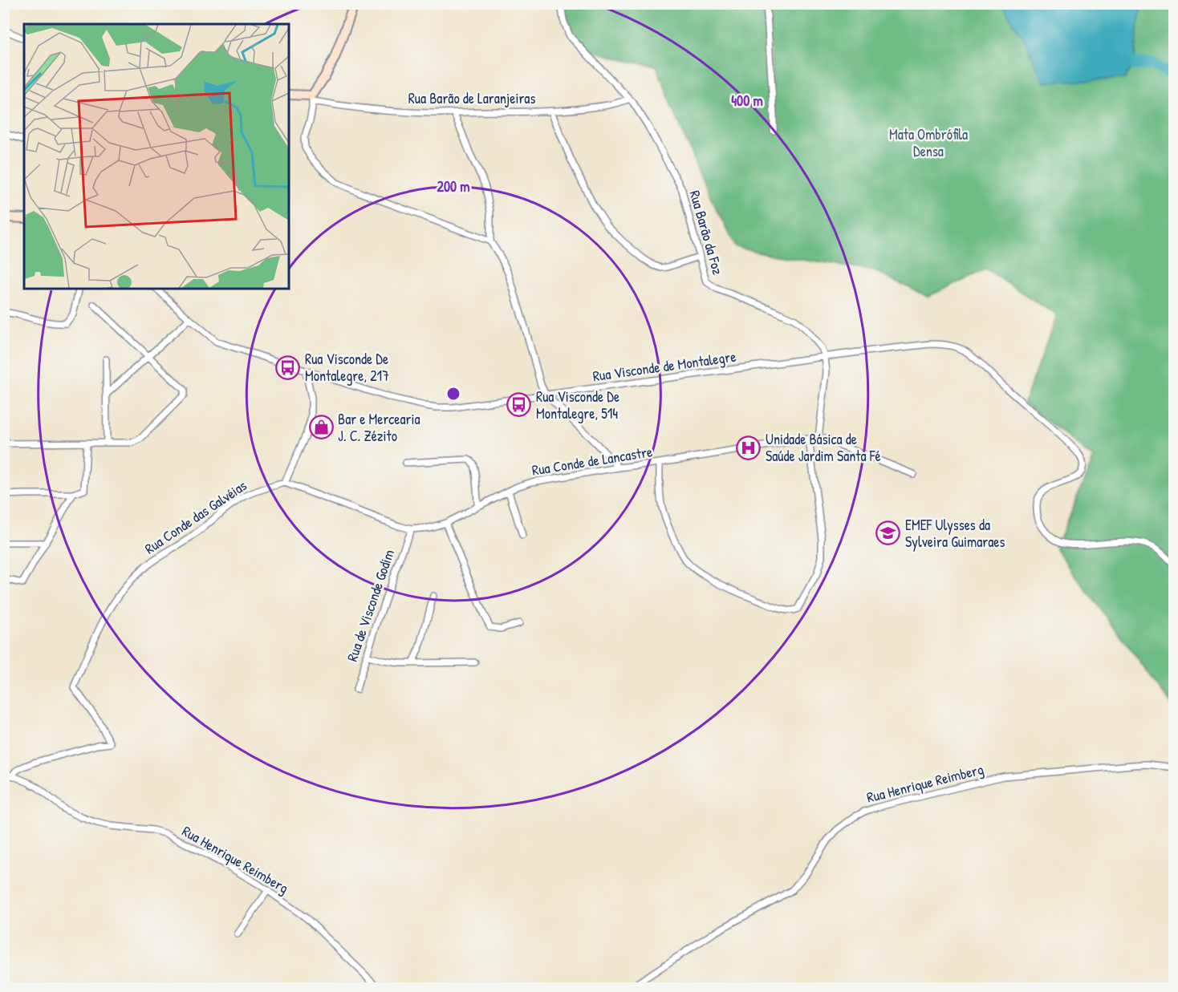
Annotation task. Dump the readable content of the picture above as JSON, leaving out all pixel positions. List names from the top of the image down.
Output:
{
  "streets": {
    "main road": ["Rua Barão de Laranjeiras"],
    "street": [
      "Rua Barão da Foz",
      "Rua Visconde de Montalegre",
      "Rua Conde de Lancastre",
      "Rua Conde das Galvéias",
      "Rua de Visconde Godim",
      "Rua Henrique Reimberg"
    ]
  },
  "crossings": [
    ["Rua Barão de Laranjeiras", "Rua Barão da Foz"],
    ["Rua Barão da Foz", "Rua Visconde de Montalegre"],
    ["Rua Conde de Lancastre", "Rua Conde das Galvéias"],
    ["Rua Conde de Lancastre", "Rua de Visconde Godim"],
    ["Rua Conde das Galvéias", "Rua Henrique Reimberg"]
  ],
  "parks": ["Mata Ombrófila Densa"],
  "places": {
    "bus stop": ["Rua Visconde De Montalegre, 217", "Rua Visconde De Montalegre, 514"],
    "shop": ["Bar e Mercearia J. C. Zézito"],
    "hospital": ["Unidade Básica de Saúde Jardim Santa Fé"],
    "school or university": ["EMEF Ulysses da Sylveira Guimaraes"]
  },
  "rings": ["400 m", "200 m"]
}
